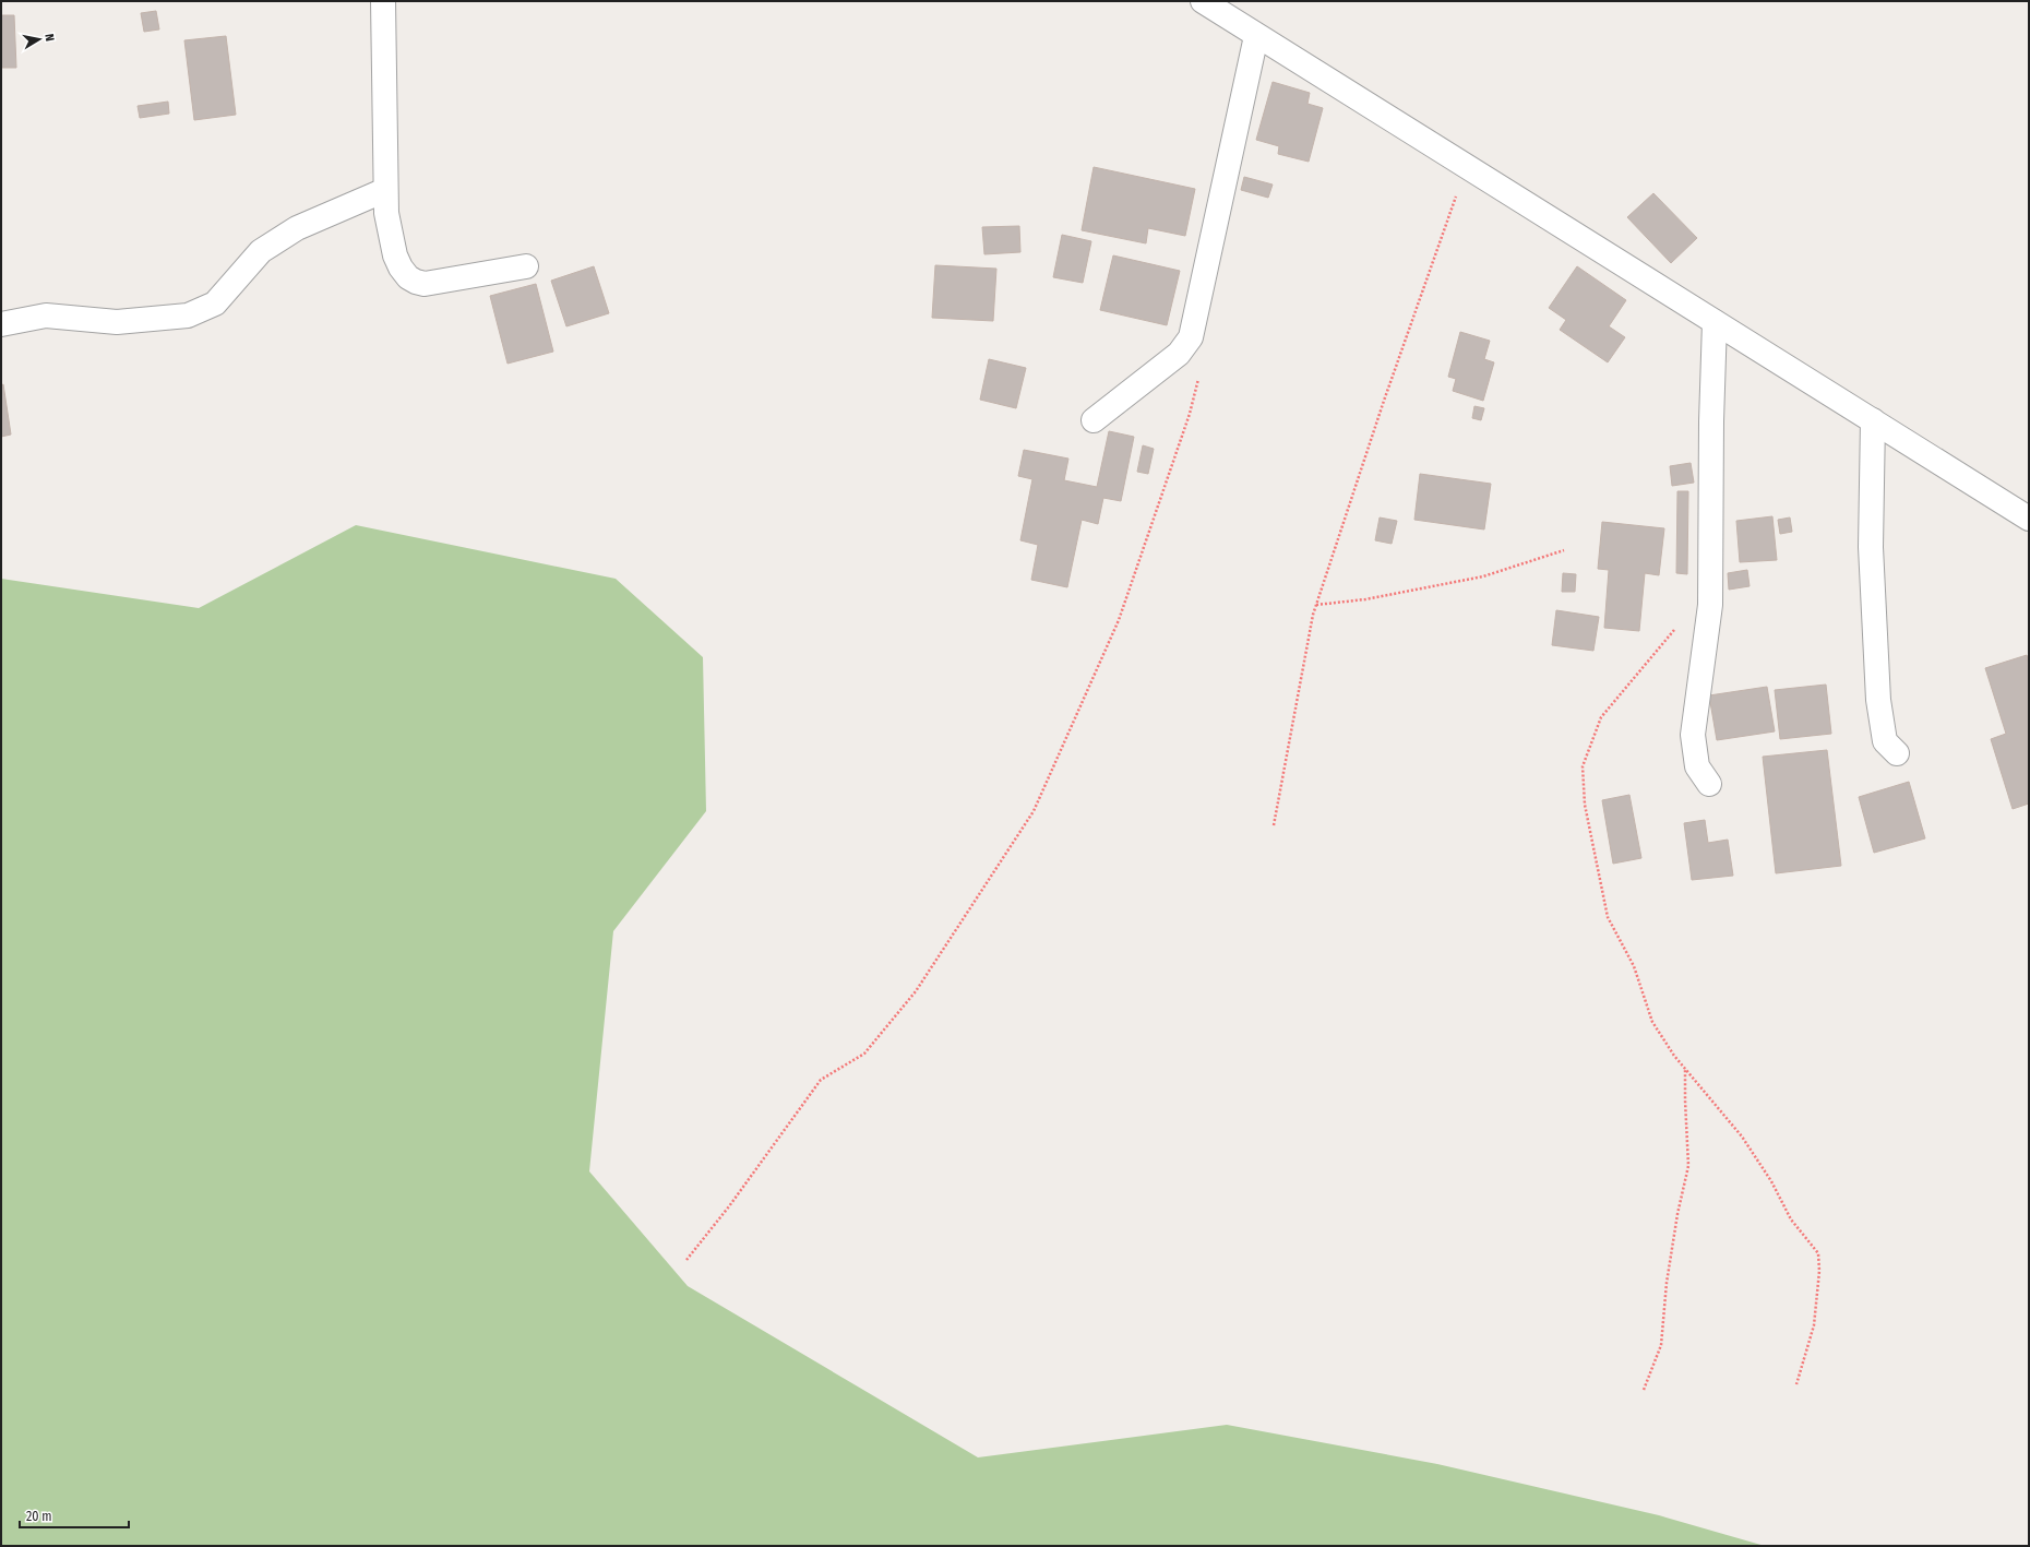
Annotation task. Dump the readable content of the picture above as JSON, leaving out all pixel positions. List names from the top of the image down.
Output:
{
  "scale_bar": "20 m",
  "north": "right"
}
